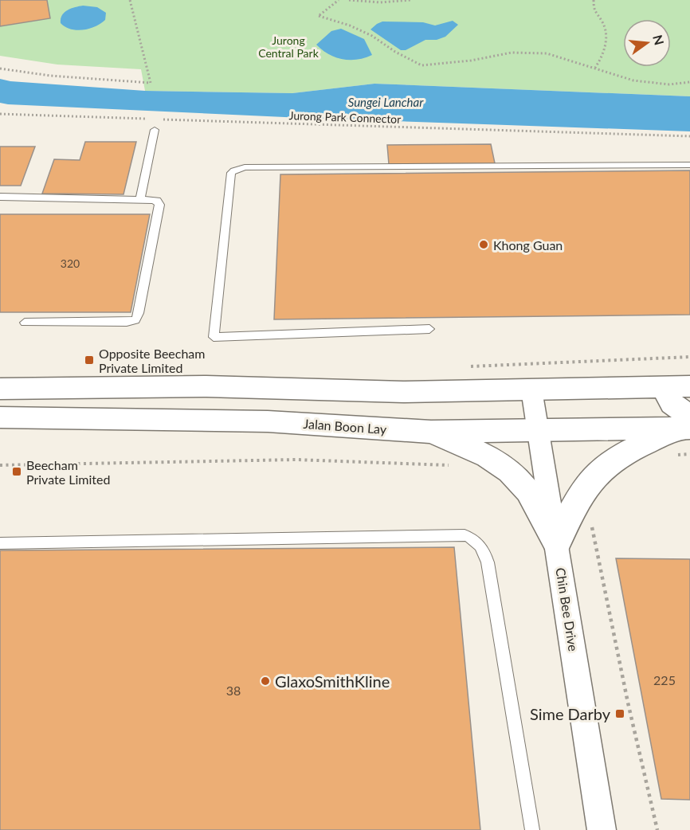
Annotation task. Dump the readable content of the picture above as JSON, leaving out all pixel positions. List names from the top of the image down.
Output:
{
  "streets": {
    "main road": ["Jalan Boon Lay"],
    "street": ["Chin Bee Drive"],
    "path": ["Jurong Park Connector"]
  },
  "crossings": [
    ["Jalan Boon Lay", "Chin Bee Drive"]
  ],
  "water": ["Sungei Lanchar"],
  "parks": ["Jurong Central Park"],
  "places": {
    "other": ["Khong Guan", "GlaxoSmithKline"],
    "transit": ["Opposite Beecham Private Limited", "Beecham Private Limited", "Sime Darby"]
  },
  "house_numbers": ["320", "225", "38"],
  "north": "right"
}
